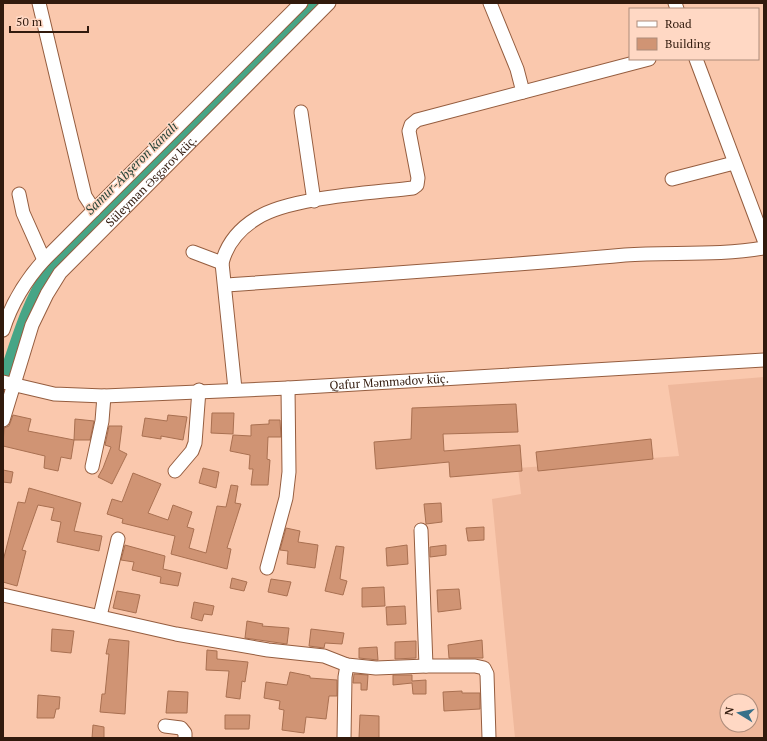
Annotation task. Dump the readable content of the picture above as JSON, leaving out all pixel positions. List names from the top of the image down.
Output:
{
  "streets": {
    "street": ["Süleyman Əsgərov küç.", "Qafur Məmmədov küç."]
  },
  "crossings": [
    ["Süleyman Əsgərov küç.", "Qafur Məmmədov küç."]
  ],
  "water": ["Samur-Abşeron kanalı"],
  "legend": ["Road", "Building"],
  "scale_bar": "50 m",
  "north": "left"
}
